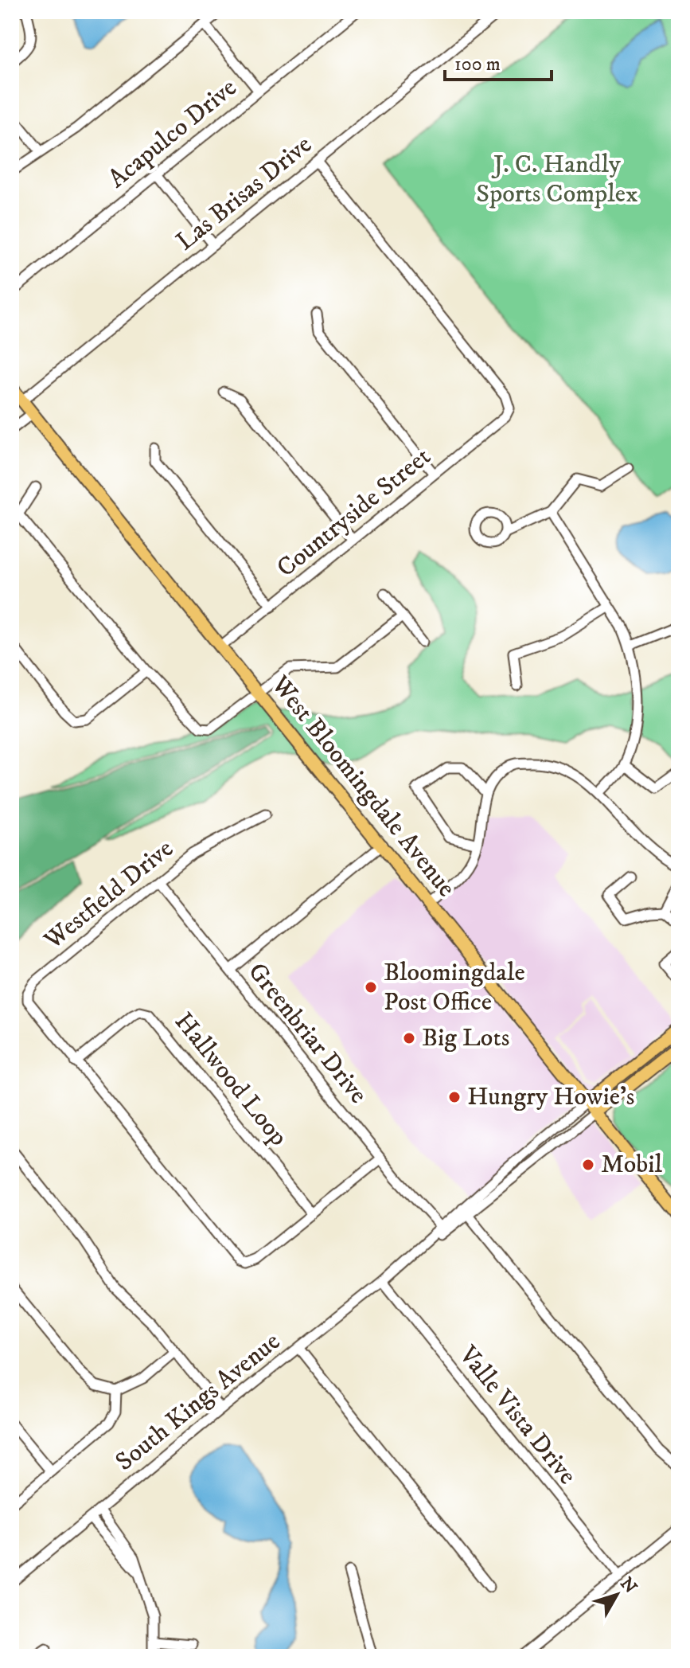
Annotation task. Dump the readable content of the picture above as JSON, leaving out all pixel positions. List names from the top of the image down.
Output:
{
  "streets": {
    "main road": ["West Bloomingdale Avenue", "South Kings Avenue"],
    "street": [
      "Acapulco Drive",
      "Las Brisas Drive",
      "Countryside Street",
      "Westfield Drive",
      "Greenbriar Drive",
      "Hallwood Loop",
      "Valle Vista Drive"
    ]
  },
  "crossings": [
    ["Las Brisas Drive", "Countryside Street"],
    ["Las Brisas Drive", "West Bloomingdale Avenue"],
    ["Countryside Street", "West Bloomingdale Avenue"],
    ["West Bloomingdale Avenue", "South Kings Avenue"],
    ["Westfield Drive", "Greenbriar Drive"],
    ["Westfield Drive", "Hallwood Loop"],
    ["Greenbriar Drive", "South Kings Avenue"],
    ["South Kings Avenue", "Valle Vista Drive"]
  ],
  "parks": ["J. C. Handly Sports Complex"],
  "places": [
    "Bloomingdale Post Office",
    "Big Lots",
    "Hungry Howie's",
    "Mobil"
  ],
  "scale_bar": "100 m",
  "north": "top right"
}
